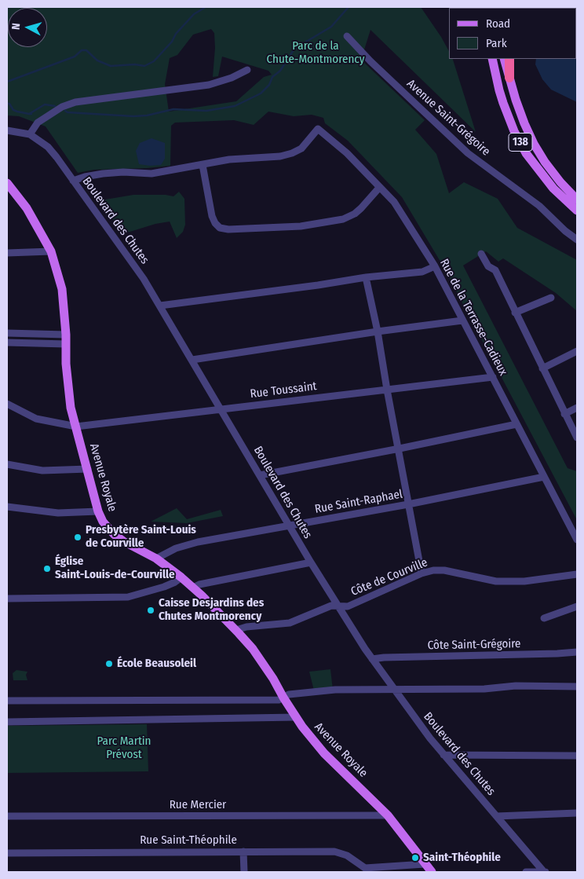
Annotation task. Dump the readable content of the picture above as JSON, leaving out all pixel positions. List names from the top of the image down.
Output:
{
  "streets": {
    "main road": ["138", "Avenue Royale"],
    "street": [
      "Avenue Saint-Grégoire",
      "Boulevard des Chutes",
      "Rue de la Terrasse-Cadieux",
      "Rue Toussaint",
      "Rue Saint-Raphael",
      "Côte de Courville",
      "Côte Saint-Grégoire",
      "Rue Mercier",
      "Rue Saint-Théophile"
    ]
  },
  "crossings": [
    ["Boulevard des Chutes", "Rue Toussaint"],
    ["Boulevard des Chutes", "Rue Saint-Raphael"],
    ["Boulevard des Chutes", "Côte de Courville"],
    ["Boulevard des Chutes", "Côte Saint-Grégoire"],
    ["Rue de la Terrasse-Cadieux", "Rue Toussaint"],
    ["Rue de la Terrasse-Cadieux", "Rue Saint-Raphael"],
    ["Rue Toussaint", "Avenue Royale"],
    ["Avenue Royale", "Rue Saint-Raphael"],
    ["Avenue Royale", "Côte de Courville"],
    ["Avenue Royale", "Rue Mercier"],
    ["Avenue Royale", "Rue Saint-Théophile"]
  ],
  "parks": ["Parc de la Chute-Montmorency", "Parc Martin Prévost"],
  "places": [
    "Presbytère Saint-Louis de Courville",
    "Église Saint-Louis-de-Courville",
    "Caisse Desjardins des Chutes Montmorency",
    "École Beausoleil",
    "Saint-Théophile"
  ],
  "legend": ["Road", "Park"],
  "north": "left"
}
